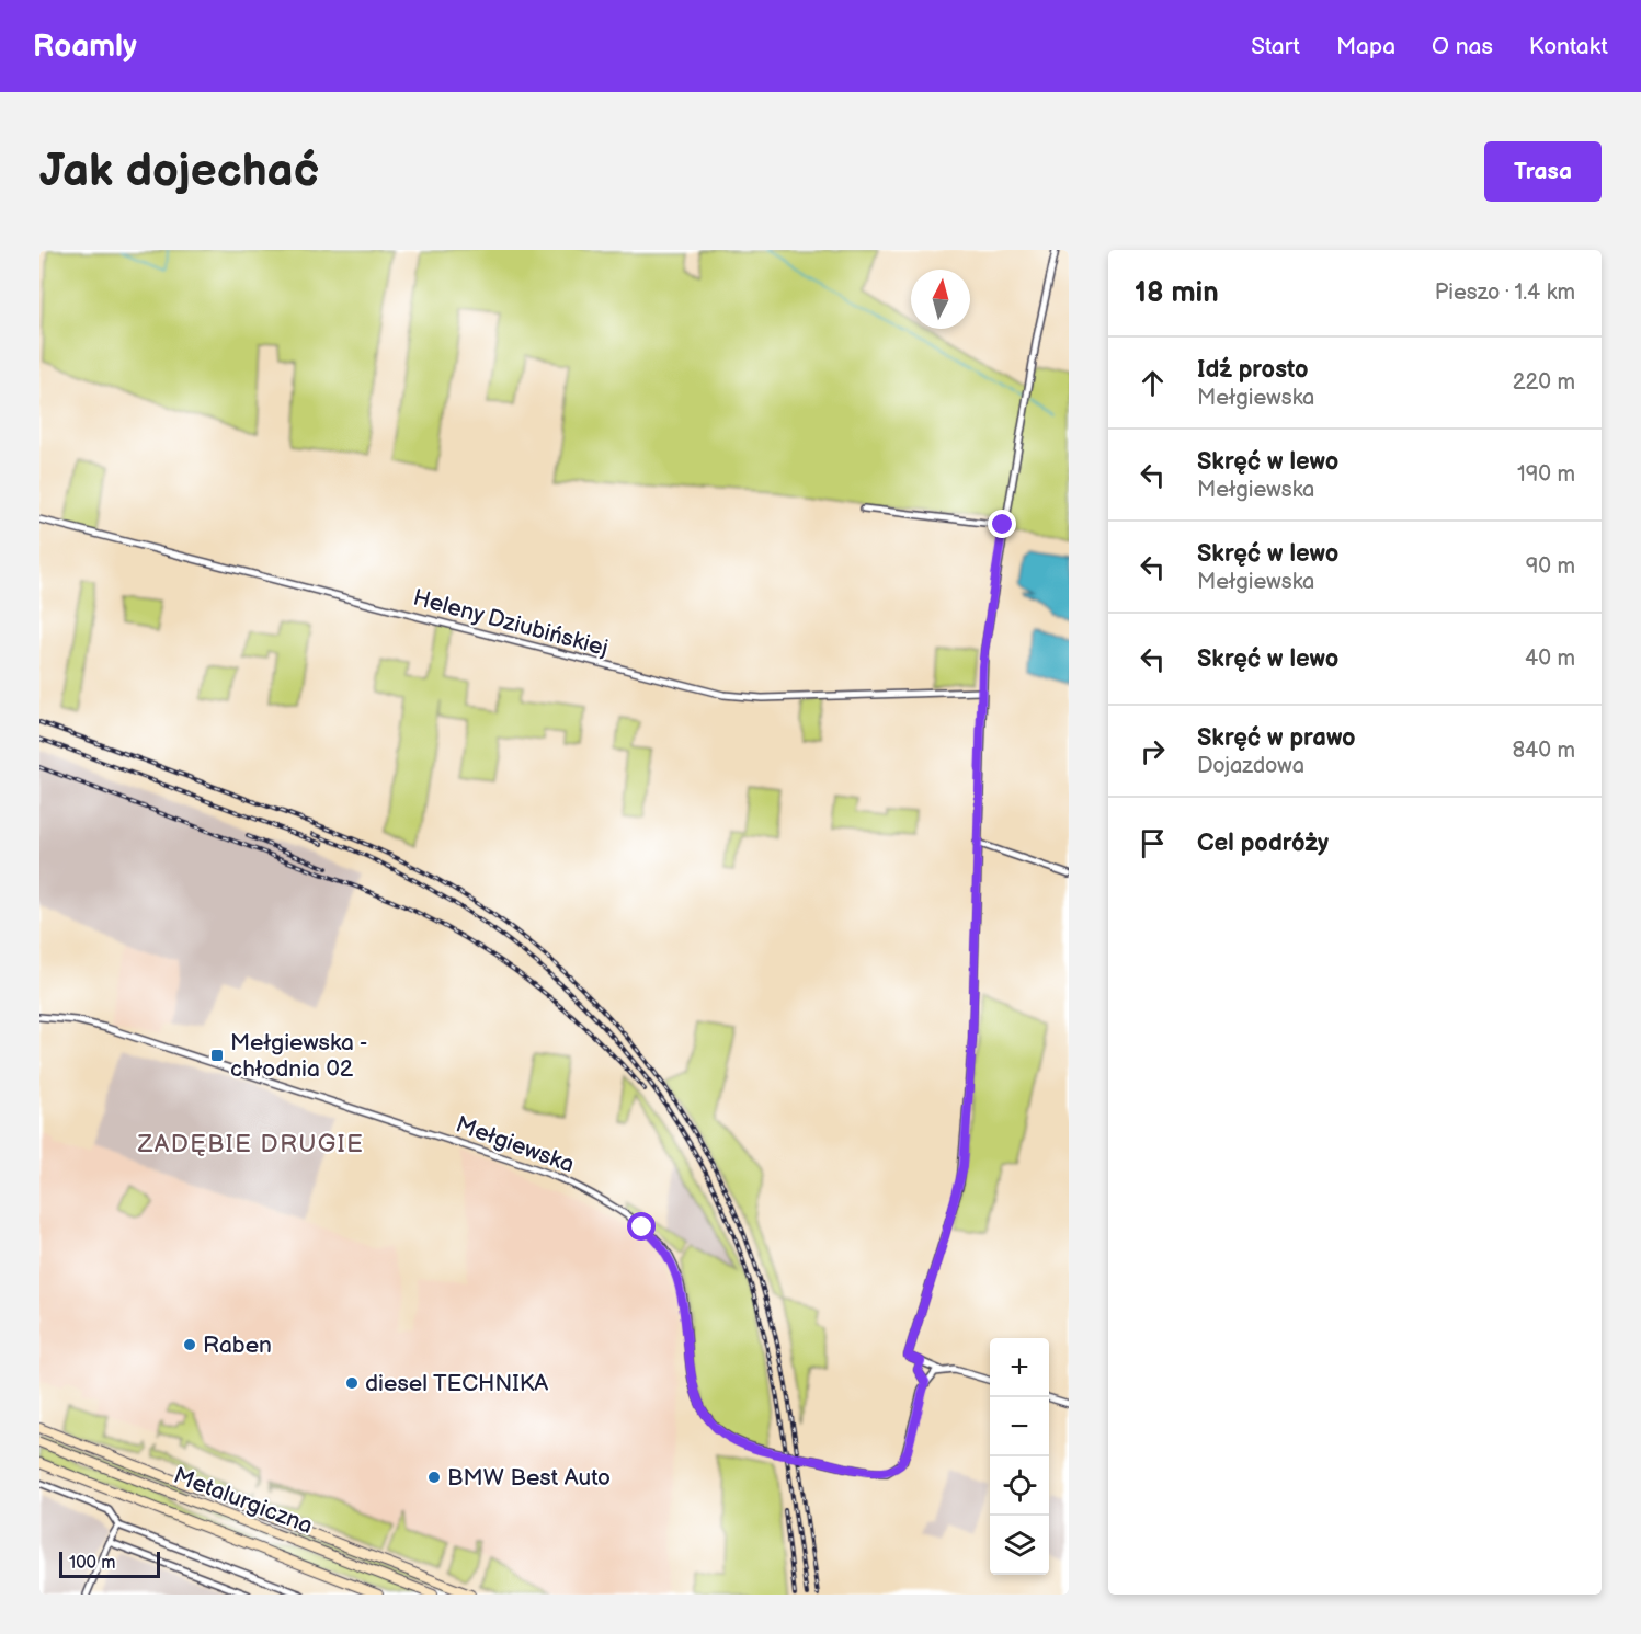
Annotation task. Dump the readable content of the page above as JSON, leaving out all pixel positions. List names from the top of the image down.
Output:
{
  "streets": {
    "main road": ["Metalurgiczna"],
    "street": ["Heleny Dziubińskiej", "Mełgiewska"]
  },
  "districts": ["ZADĘBIE DRUGIE"],
  "places": {
    "transit": ["Mełgiewska - chłodnia 02"],
    "other": ["Raben", "diesel TECHNIKA", "BMW Best Auto"]
  },
  "scale_bar": "100 m",
  "north": "top",
  "page": {
    "header": "Roamly",
    "nav": [
      "Start",
      "Mapa",
      "O nas",
      "Kontakt"
    ],
    "buttons": "Trasa",
    "title": "Jak dojechać",
    "heading": ["18 min", "Pieszo · 1.4 km"],
    "list": [
      ["Idź prosto", "Mełgiewska", "220 m"],
      ["Skręć w lewo", "Mełgiewska", "190 m"],
      ["Skręć w lewo", "Mełgiewska", "90 m"],
      ["Skręć w lewo", "40 m"],
      ["Skręć w prawo", "Dojazdowa", "840 m"],
      "Cel podróży"
    ],
    "map_buttons": ["+", "−"],
    "scale": "100 m"
  }
}
